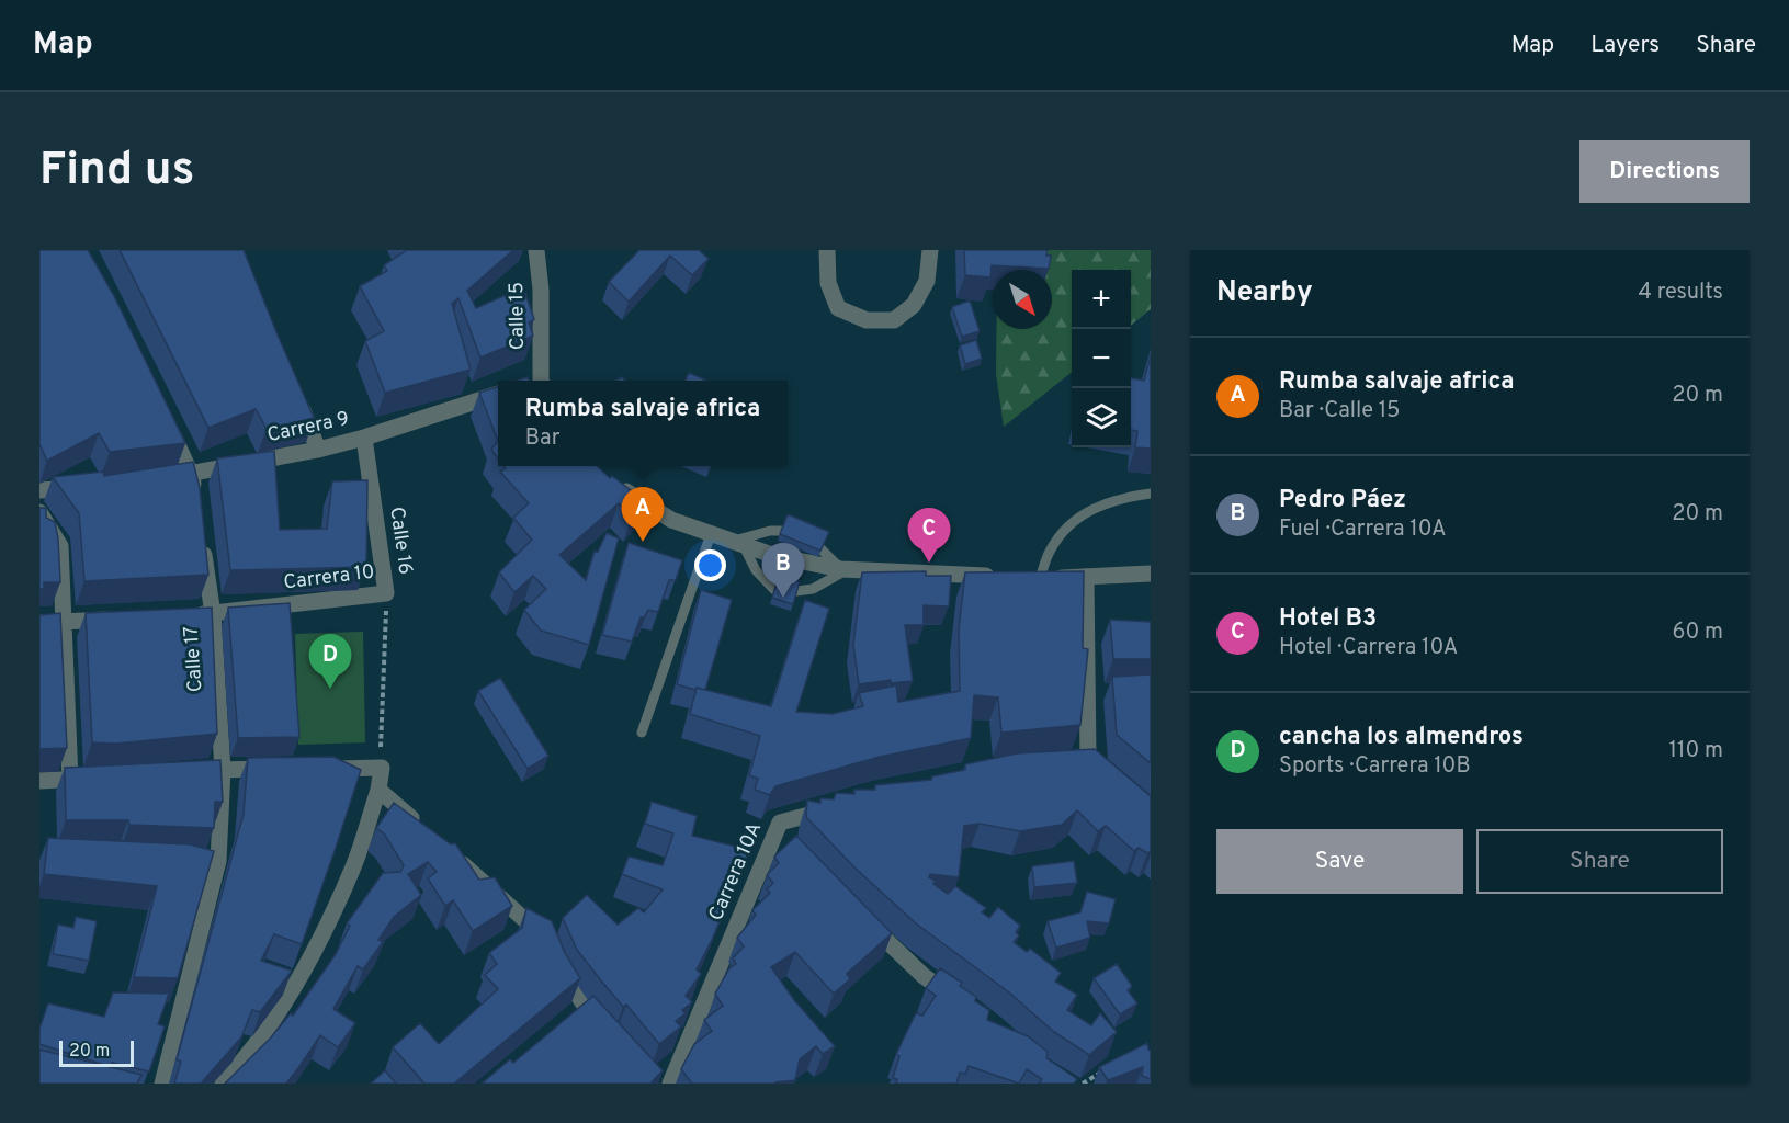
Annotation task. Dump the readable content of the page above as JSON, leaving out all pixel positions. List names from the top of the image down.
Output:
{
  "streets": {
    "street": [
      "Calle 15",
      "Carrera 9",
      "Calle 16",
      "Carrera 10",
      "Calle 17",
      "Carrera 10A"
    ]
  },
  "crossings": [
    ["Carrera 9", "Calle 16"],
    ["Calle 16", "Carrera 10"],
    ["Carrera 10", "Calle 17"]
  ],
  "scale_bar": "20 m",
  "north": "bottom right",
  "page": {
    "header": "Map",
    "nav": ["Map", "Layers", "Share"],
    "buttons": [
      "Directions",
      ["Save", "Share"]
    ],
    "title": "Find us",
    "heading": ["Nearby", "4 results"],
    "map_buttons": ["+", "−"],
    "list": [
      {
        "mark": "A",
        "name": "Rumba salvaje africa",
        "note": "Bar · Calle 15",
        "value": "20 m"
      },
      {
        "mark": "B",
        "name": "Pedro Páez",
        "note": "Fuel · Carrera 10A",
        "value": "20 m"
      },
      {
        "mark": "C",
        "name": "Hotel B3",
        "note": "Hotel · Carrera 10A",
        "value": "60 m"
      },
      {
        "mark": "D",
        "name": "cancha los almendros",
        "note": "Sports · Carrera 10B",
        "value": "110 m"
      }
    ],
    "popup": ["Rumba salvaje africa", "Bar"],
    "pins": [
      "A",
      "C",
      "B",
      "D"
    ],
    "scale": "20 m"
  }
}
